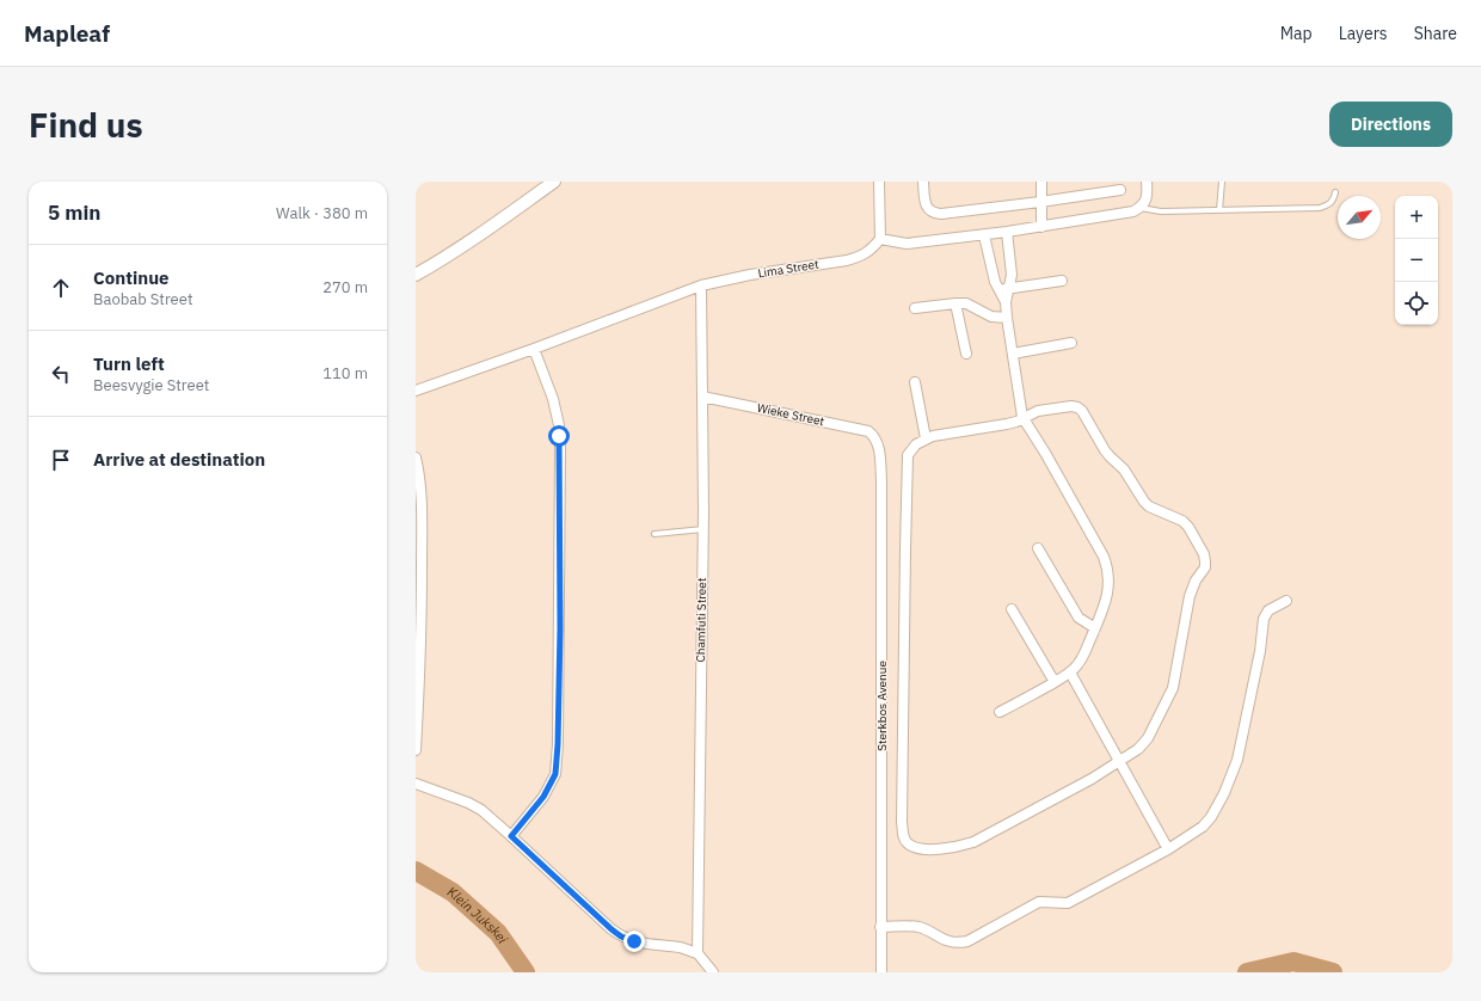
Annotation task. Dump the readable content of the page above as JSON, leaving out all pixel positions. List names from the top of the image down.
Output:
{
  "streets": {
    "street": [
      "Lima Street",
      "Wieke Street",
      "Chamfuti Street",
      "Sterkbos Avenue"
    ]
  },
  "crossings": [
    ["Lima Street", "Chamfuti Street"],
    ["Wieke Street", "Chamfuti Street"],
    ["Wieke Street", "Sterkbos Avenue"]
  ],
  "water": ["Klein Jukskei"],
  "north": "top right",
  "page": {
    "header": "Mapleaf",
    "nav": ["Map", "Layers", "Share"],
    "buttons": "Directions",
    "title": "Find us",
    "heading": ["5 min", "Walk · 380 m"],
    "map_buttons": ["+", "−"],
    "list": [
      ["Continue", "Baobab Street", "270 m"],
      ["Turn left", "Beesvygie Street", "110 m"],
      "Arrive at destination"
    ]
  }
}
